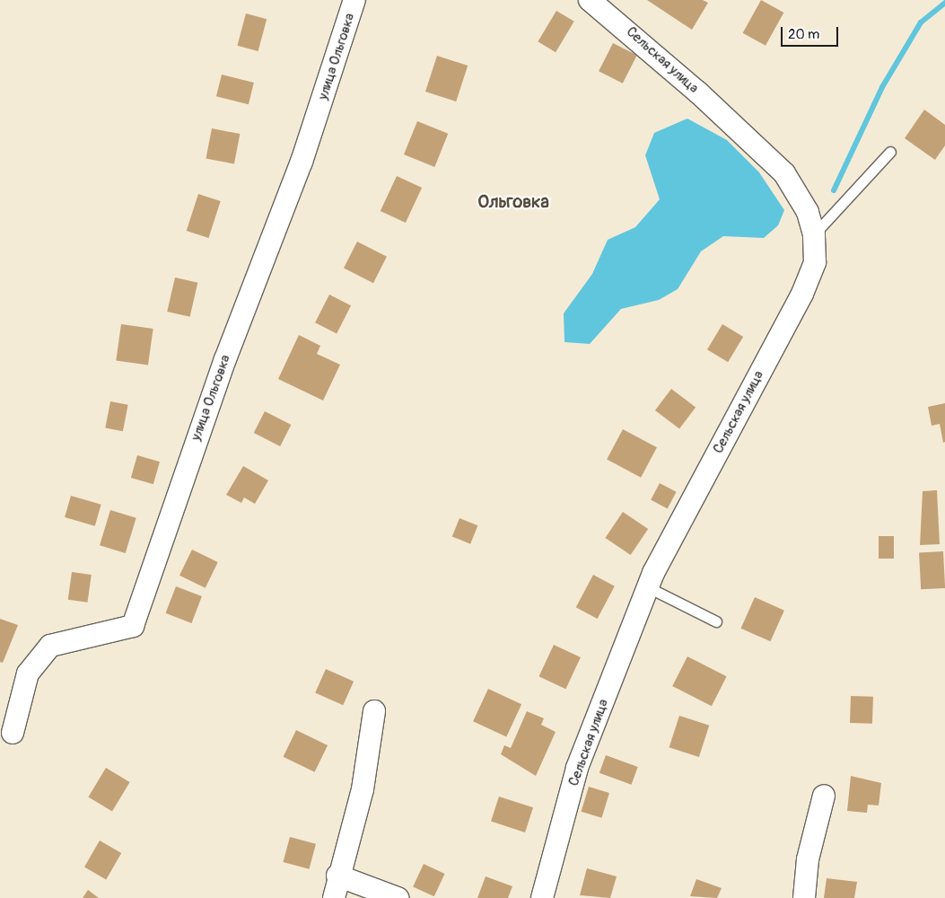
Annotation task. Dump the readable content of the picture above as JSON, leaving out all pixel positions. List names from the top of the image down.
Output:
{
  "streets": {
    "street": ["улица Ольговка", "Сельская улица"]
  },
  "districts": ["Ольговка"],
  "scale_bar": "20 m"
}
